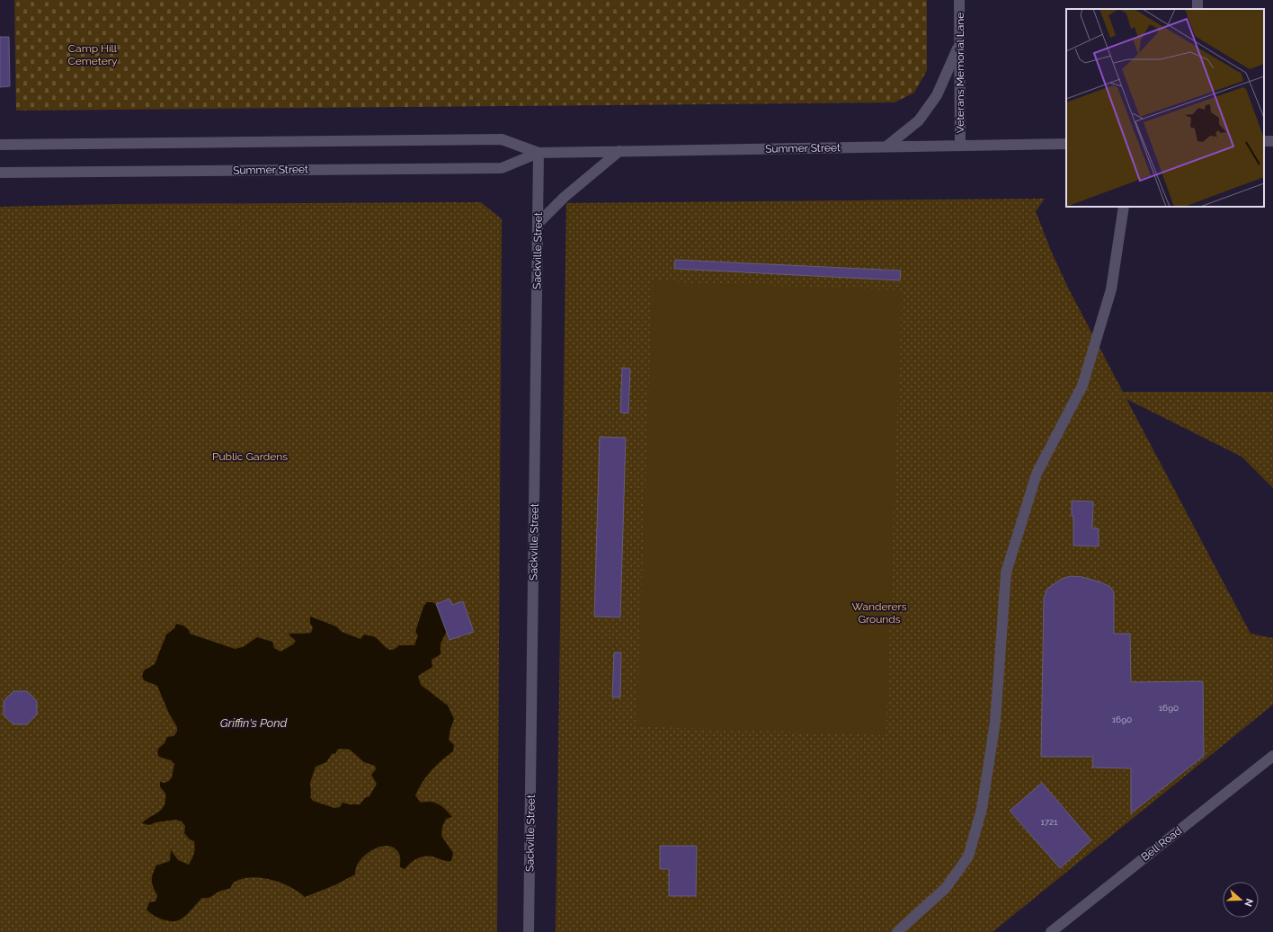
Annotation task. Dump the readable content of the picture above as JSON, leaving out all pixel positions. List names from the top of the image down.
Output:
{
  "streets": {
    "street": [
      "Veterans Memorial Lane",
      "Summer Street",
      "Sackville Street",
      "Bell Road"
    ]
  },
  "crossings": [
    ["Veterans Memorial Lane", "Summer Street"],
    ["Summer Street", "Sackville Street"]
  ],
  "water": ["Griffin's Pond"],
  "parks": ["Camp Hill Cemetery", "Public Gardens", "Wanderers Grounds"],
  "house_numbers": ["1690", "1690", "1721"],
  "north": "right"
}
